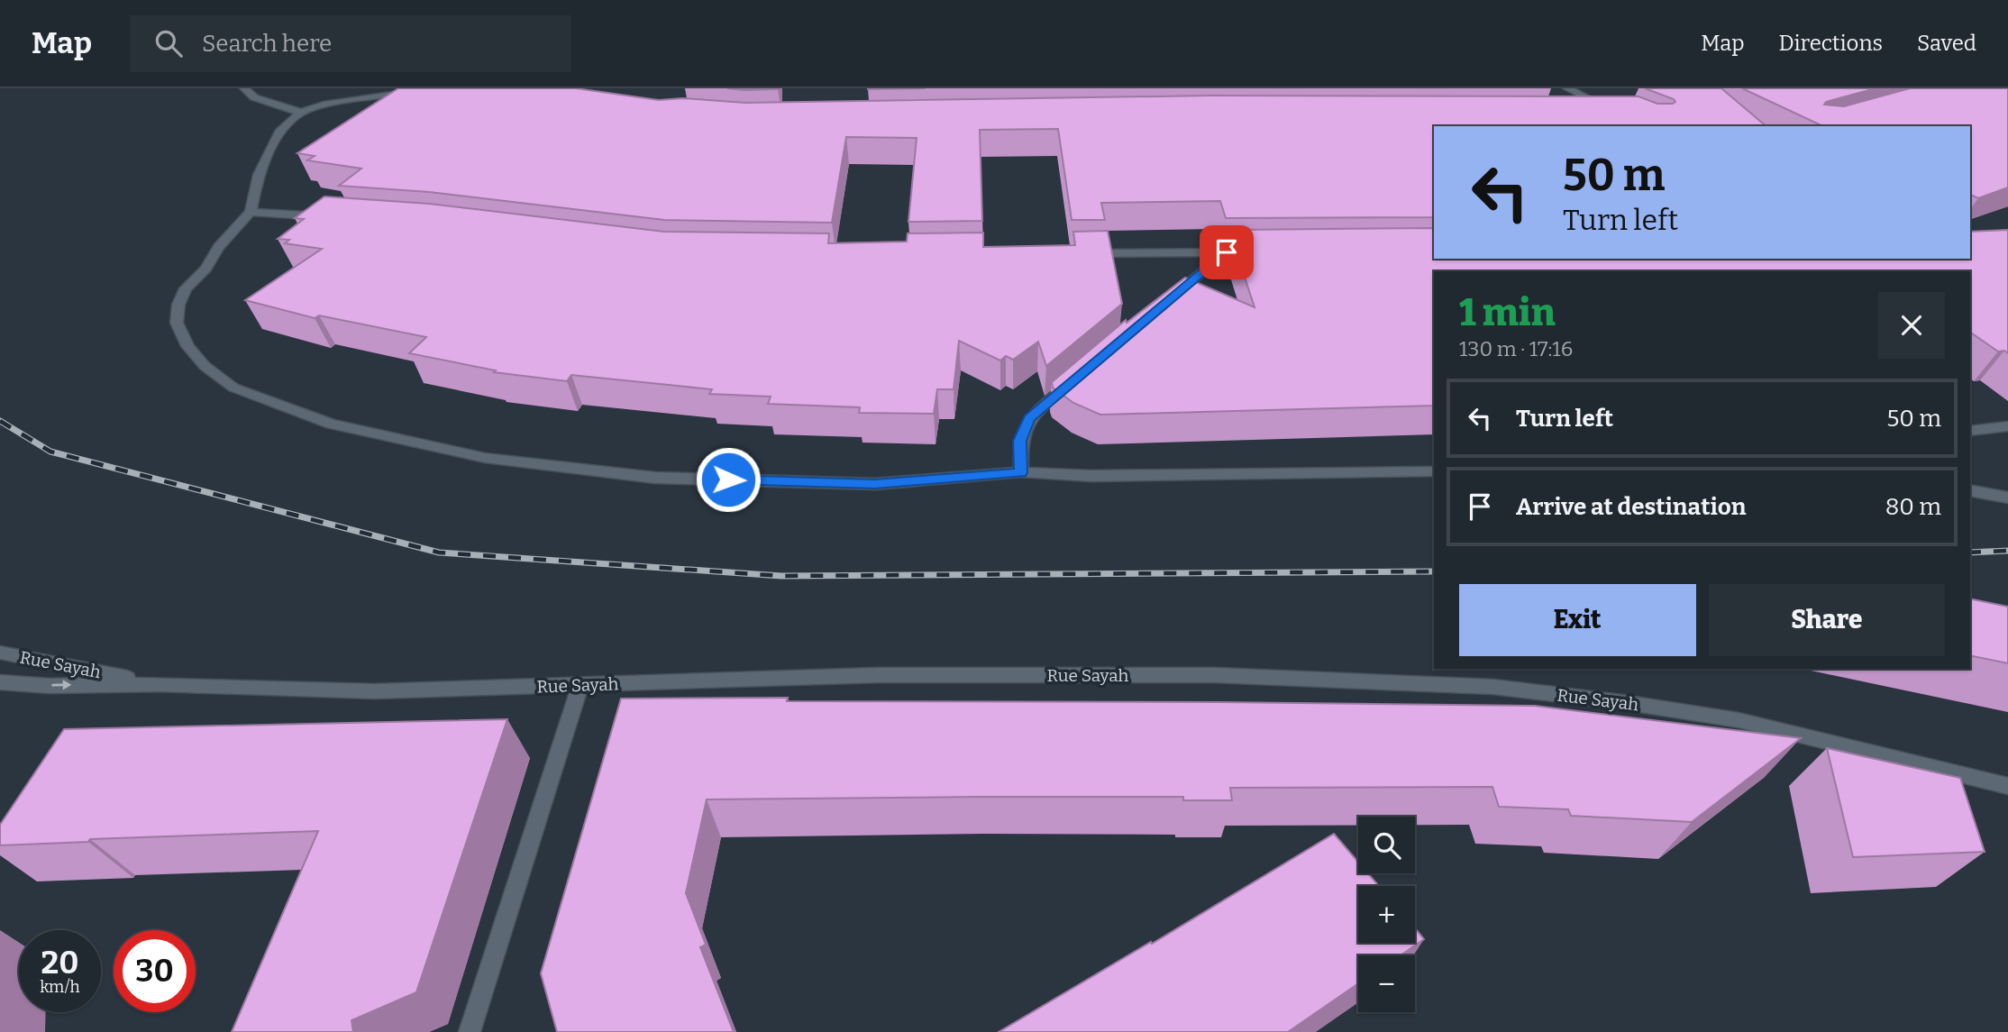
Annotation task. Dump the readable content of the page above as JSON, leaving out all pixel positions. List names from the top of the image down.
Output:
{
  "streets": {
    "street": ["Rue Sayah"]
  },
  "page": {
    "header": "Map",
    "search": "Search here",
    "nav": ["Map", "Directions", "Saved"],
    "turn": ["50 m", "Turn left"],
    "heading": ["1 min", "130 m · 17:16"],
    "list": [
      {
        "name": "Turn left",
        "value": "50 m"
      },
      {
        "name": "Arrive at destination",
        "value": "80 m"
      }
    ],
    "buttons": ["Exit", "Share"],
    "map_buttons": ["+", "−"],
    "speed": "20 km/h",
    "limit": "30"
  }
}
